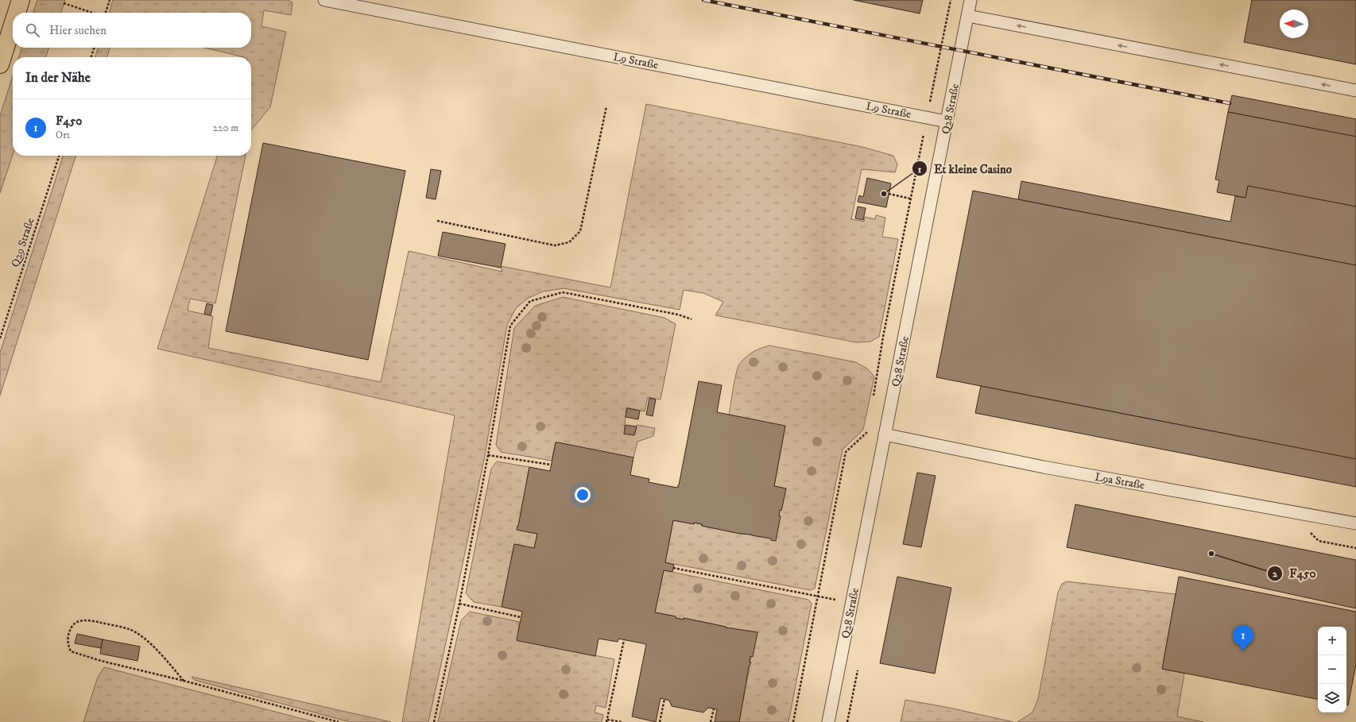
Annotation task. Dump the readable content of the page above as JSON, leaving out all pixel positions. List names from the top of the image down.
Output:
{
  "streets": {
    "lane": ["L9 Straße", "Q28 Straße", "L9a Straße"],
    "path": ["Q29 Straße"]
  },
  "crossings": [
    ["L9 Straße", "Q28 Straße"],
    ["Q28 Straße", "L9a Straße"]
  ],
  "places": ["Et kleine Casino", "F450"],
  "north": "left",
  "page": {
    "search": "Hier suchen",
    "heading": "In der Nähe",
    "list": [
      {
        "mark": "1",
        "name": "F450",
        "note": "Ort",
        "value": "220 m"
      }
    ],
    "pins": "1",
    "map_buttons": ["+", "−"]
  }
}
